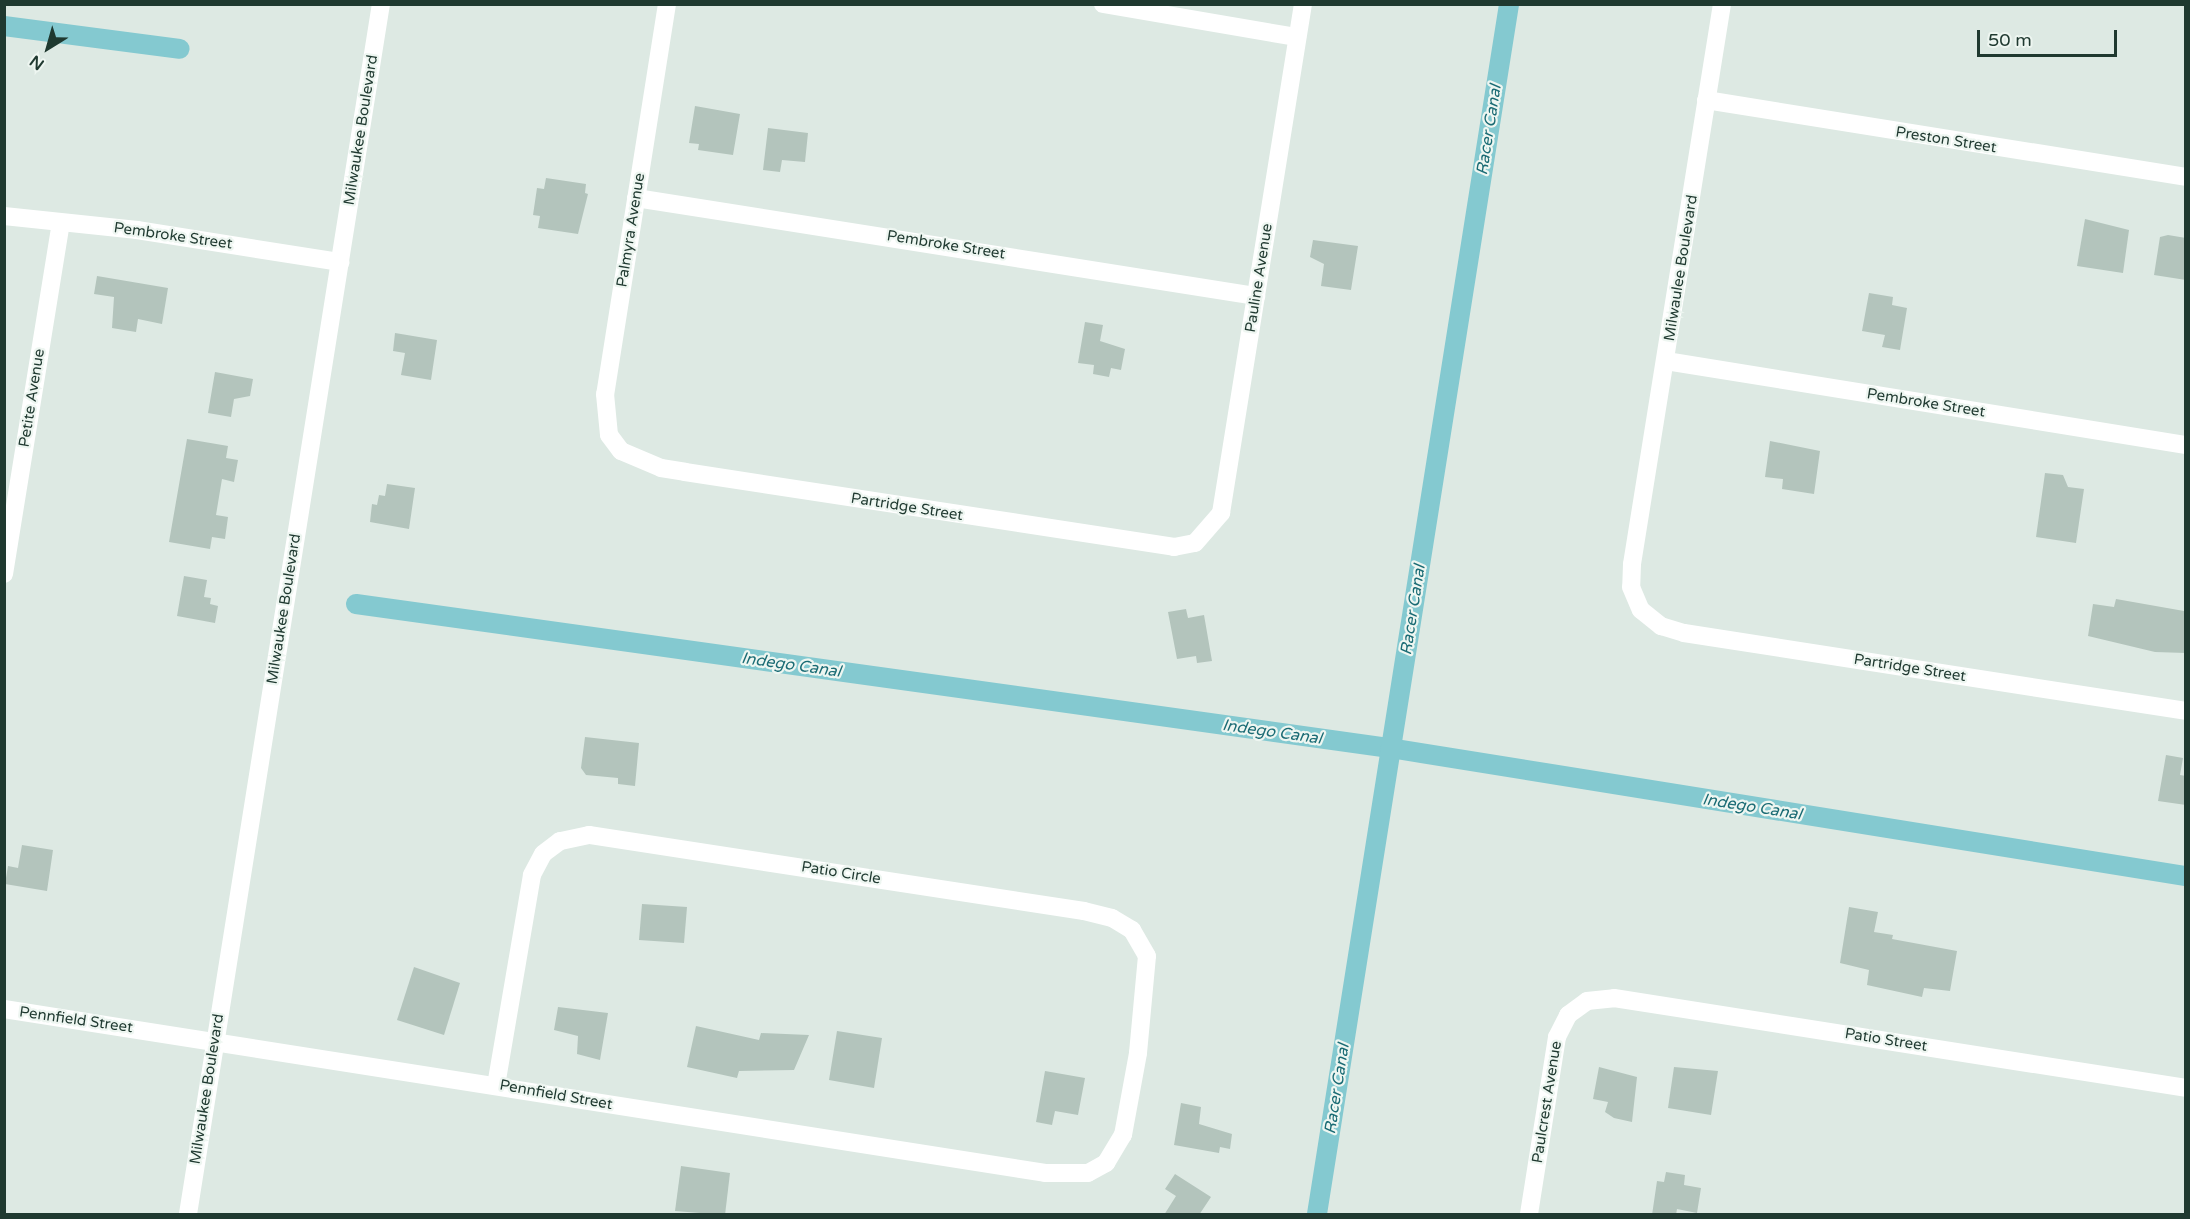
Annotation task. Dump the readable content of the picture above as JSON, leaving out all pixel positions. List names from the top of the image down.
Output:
{
  "streets": {
    "street": [
      "Milwaukee Boulevard",
      "Preston Street",
      "Palmyra Avenue",
      "Pembroke Street",
      "Milwaulee Boulevard",
      "Pauline Avenue",
      "Petite Avenue",
      "Partridge Street",
      "Patio Circle",
      "Pennfield Street",
      "Patio Street",
      "Paulcrest Avenue"
    ]
  },
  "crossings": [
    ["Milwaukee Boulevard", "Pembroke Street"],
    ["Milwaukee Boulevard", "Pennfield Street"],
    ["Preston Street", "Milwaulee Boulevard"],
    ["Palmyra Avenue", "Pembroke Street"],
    ["Palmyra Avenue", "Partridge Street"],
    ["Pembroke Street", "Milwaulee Boulevard"],
    ["Pembroke Street", "Pauline Avenue"],
    ["Pembroke Street", "Petite Avenue"],
    ["Milwaulee Boulevard", "Partridge Street"],
    ["Pauline Avenue", "Partridge Street"],
    ["Patio Circle", "Pennfield Street"],
    ["Patio Street", "Paulcrest Avenue"]
  ],
  "water": ["Racer Canal", "Indego Canal"],
  "scale_bar": "50 m",
  "north": "bottom left"
}
